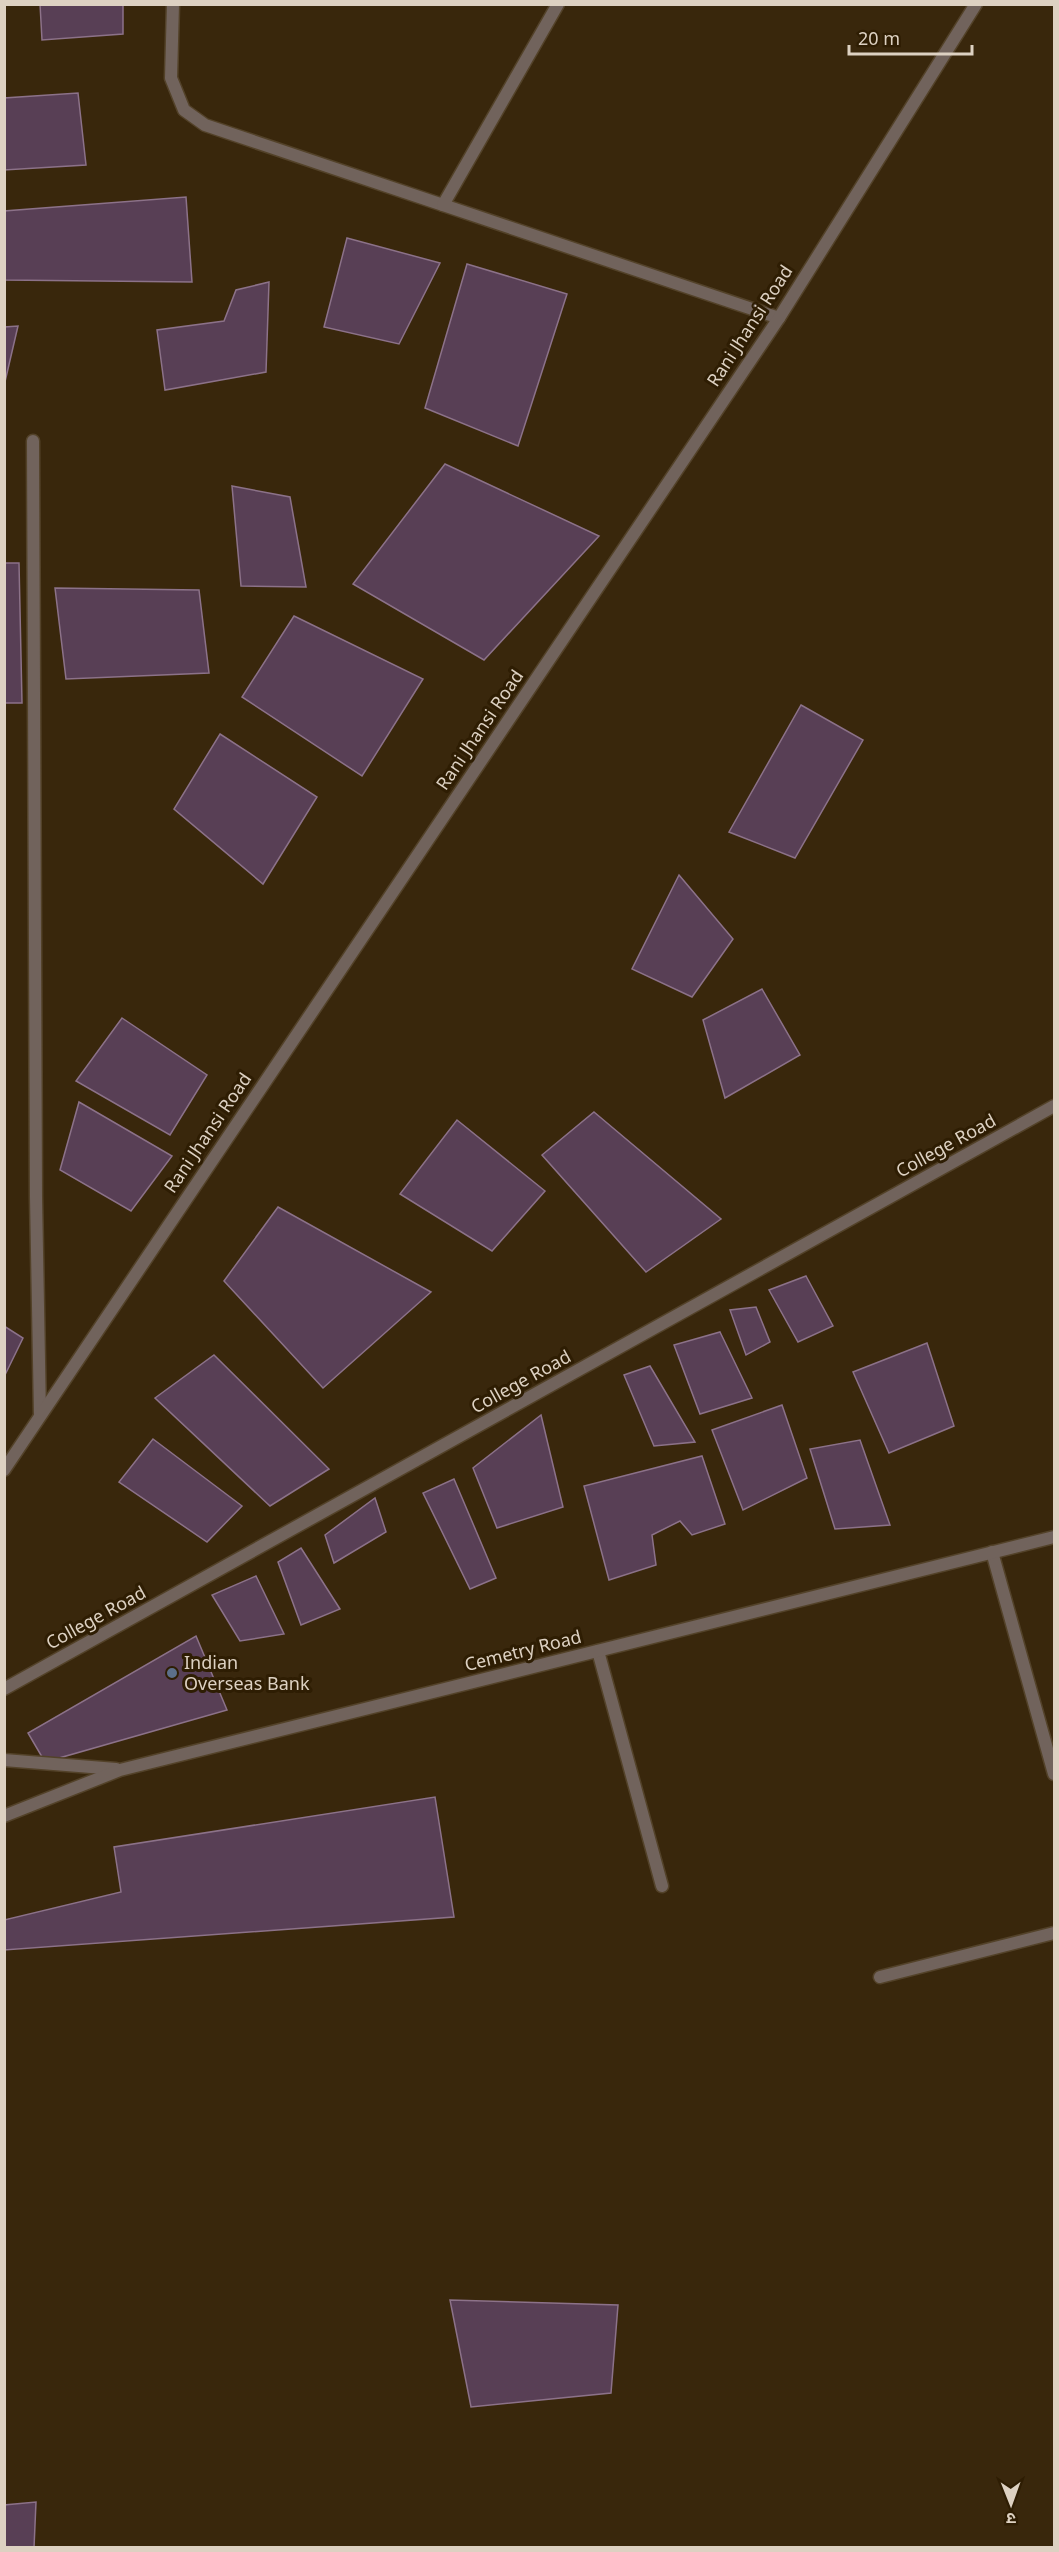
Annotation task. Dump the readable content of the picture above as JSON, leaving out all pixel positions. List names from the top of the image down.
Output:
{
  "streets": {
    "street": ["Rani Jhansi Road", "College Road", "Cemetry Road"]
  },
  "places": ["Indian Overseas Bank"],
  "scale_bar": "20 m",
  "north": "bottom"
}
